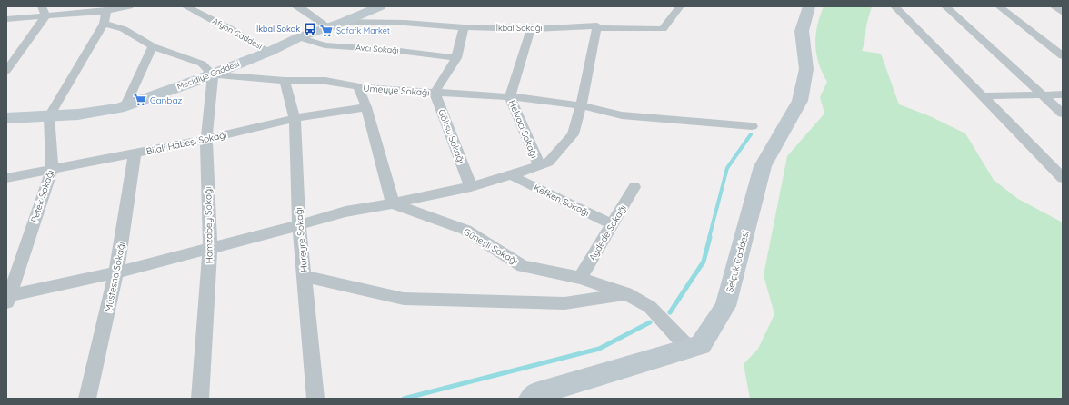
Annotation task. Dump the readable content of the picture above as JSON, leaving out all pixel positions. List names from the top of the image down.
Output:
{
  "streets": {
    "street": [
      "İkbal Sokağı",
      "Afyon Caddesi",
      "Avcı Sokağı",
      "Mecidiye Caddesi",
      "Ümeyye Sokağı",
      "Helvacı Sokağı",
      "Göksu Sokağı",
      "Bilali Habeşi Sokağı",
      "Petek Sokağı",
      "Kefken Sokağı",
      "Hamzabey Sokağı",
      "Aydede Sokağı",
      "Hureyre Sokağı",
      "Güneşli Sokağı",
      "Selçuk Caddesi",
      "Müstesna Sokağı"
    ]
  },
  "crossings": [
    ["İkbal Sokağı", "Mecidiye Caddesi"],
    ["İkbal Sokağı", "Helvacı Sokağı"],
    ["Afyon Caddesi", "Mecidiye Caddesi"],
    ["Avcı Sokağı", "Mecidiye Caddesi"],
    ["Mecidiye Caddesi", "Ümeyye Sokağı"],
    ["Mecidiye Caddesi", "Petek Sokağı"],
    ["Mecidiye Caddesi", "Hamzabey Sokağı"],
    ["Ümeyye Sokağı", "Helvacı Sokağı"],
    ["Ümeyye Sokağı", "Göksu Sokağı"],
    ["Ümeyye Sokağı", "Hamzabey Sokağı"],
    ["Ümeyye Sokağı", "Hureyre Sokağı"],
    ["Bilali Habeşi Sokağı", "Petek Sokağı"],
    ["Bilali Habeşi Sokağı", "Hamzabey Sokağı"],
    ["Bilali Habeşi Sokağı", "Hureyre Sokağı"],
    ["Bilali Habeşi Sokağı", "Müstesna Sokağı"],
    ["Kefken Sokağı", "Aydede Sokağı"],
    ["Aydede Sokağı", "Güneşli Sokağı"],
    ["Güneşli Sokağı", "Selçuk Caddesi"]
  ],
  "places": {
    "bus stop": ["İkbal Sokak"],
    "supermarket": ["Şafafk Market", "Canbaz"]
  }
}
